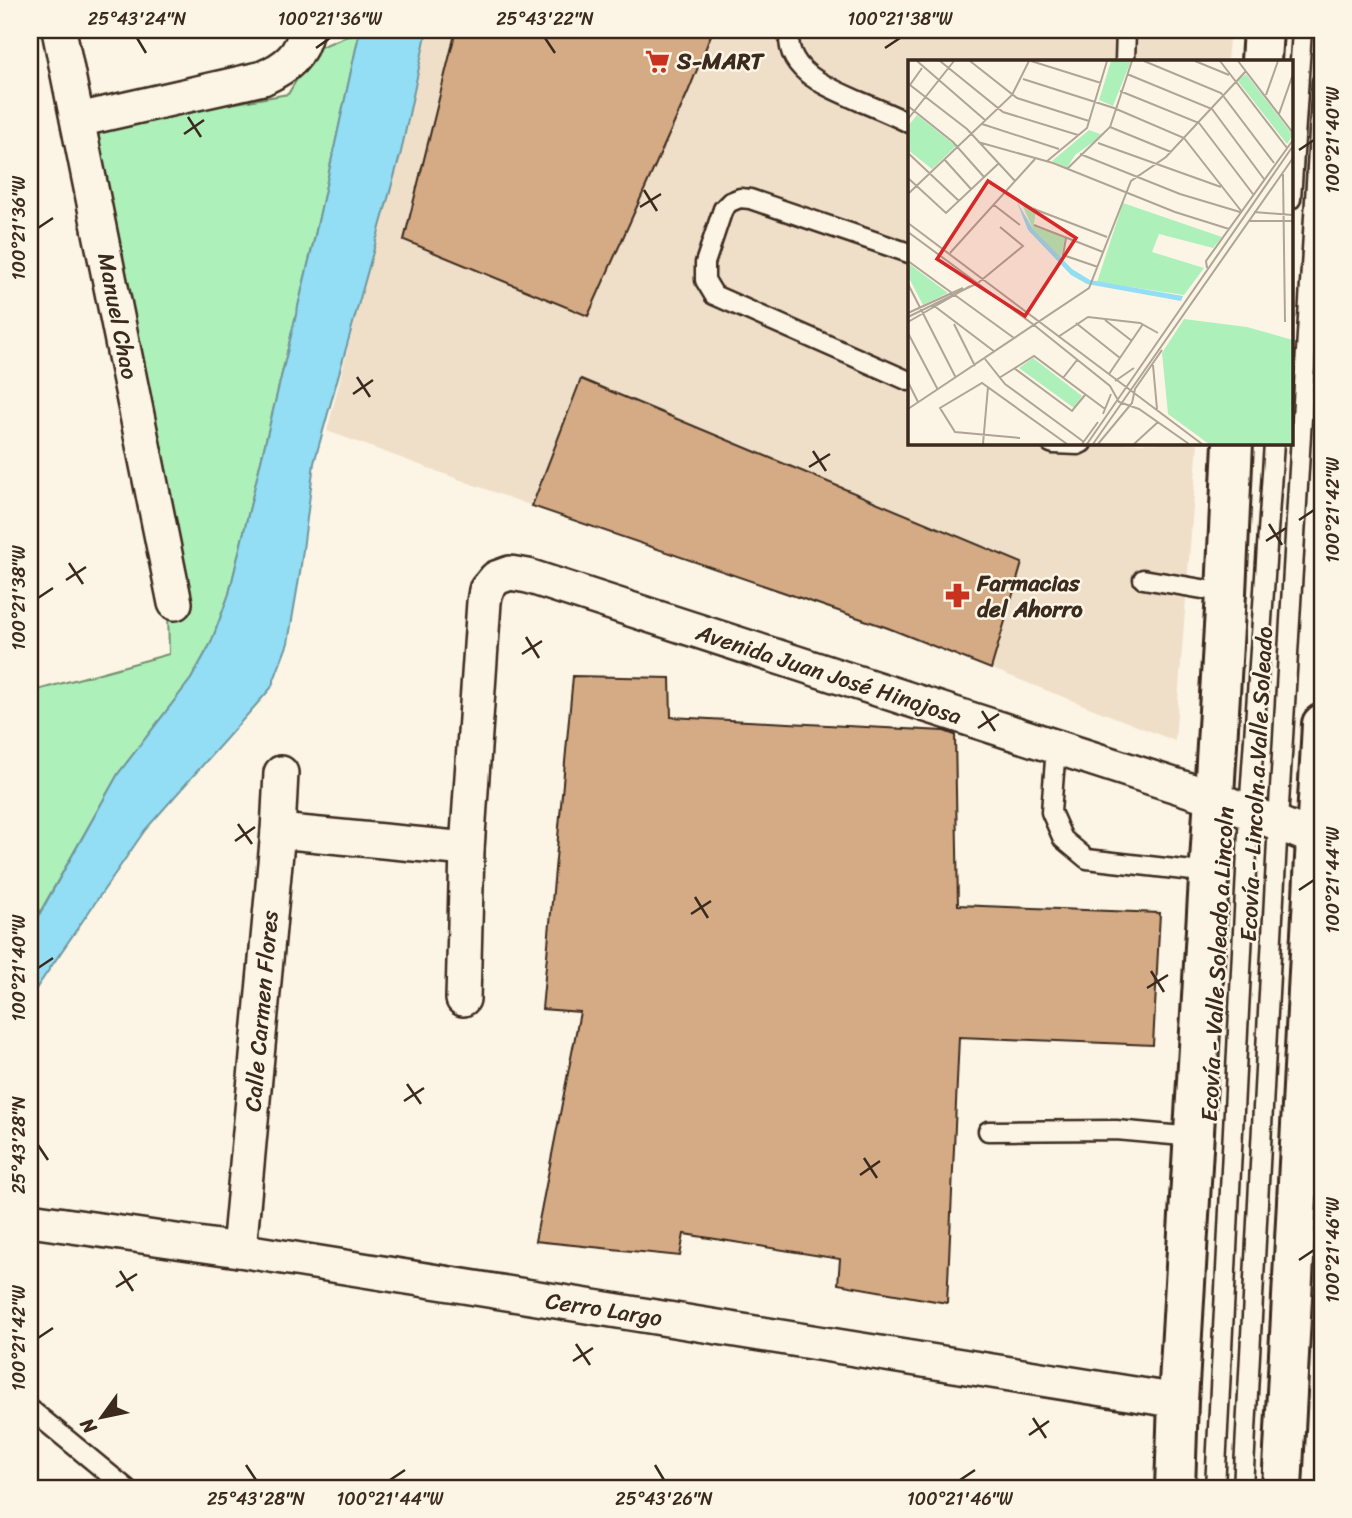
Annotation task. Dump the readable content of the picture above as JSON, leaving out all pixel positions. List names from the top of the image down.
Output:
{
  "streets": {
    "street": [
      "Manuel Chao",
      "Avenida Juan José Hinojosa",
      "Calle Carmen Flores",
      "Cerro Largo"
    ],
    "lane": ["Ecovía - Lincoln a Valle Soleado", "Ecovía - Valle Soleado a Lincoln"]
  },
  "crossings": [
    ["Avenida Juan José Hinojosa", "Ecovía - Lincoln a Valle Soleado"],
    ["Avenida Juan José Hinojosa", "Ecovía - Valle Soleado a Lincoln"],
    ["Ecovía - Lincoln a Valle Soleado", "Ecovía - Valle Soleado a Lincoln"],
    ["Calle Carmen Flores", "Cerro Largo"]
  ],
  "places": {
    "supermarket": ["S-MART"],
    "pharmacy": ["Farmacias del Ahorro"]
  },
  "north": "bottom left",
  "coordinates": [
    "25°43'24\"N",
    "100°21'36\"W",
    "25°43'22\"N",
    "100°21'38\"W",
    "100°21'40\"W",
    "100°21'42\"W",
    "100°21'44\"W",
    "25°43'28\"N",
    "100°21'46\"W",
    "25°43'26\"N"
  ]
}
